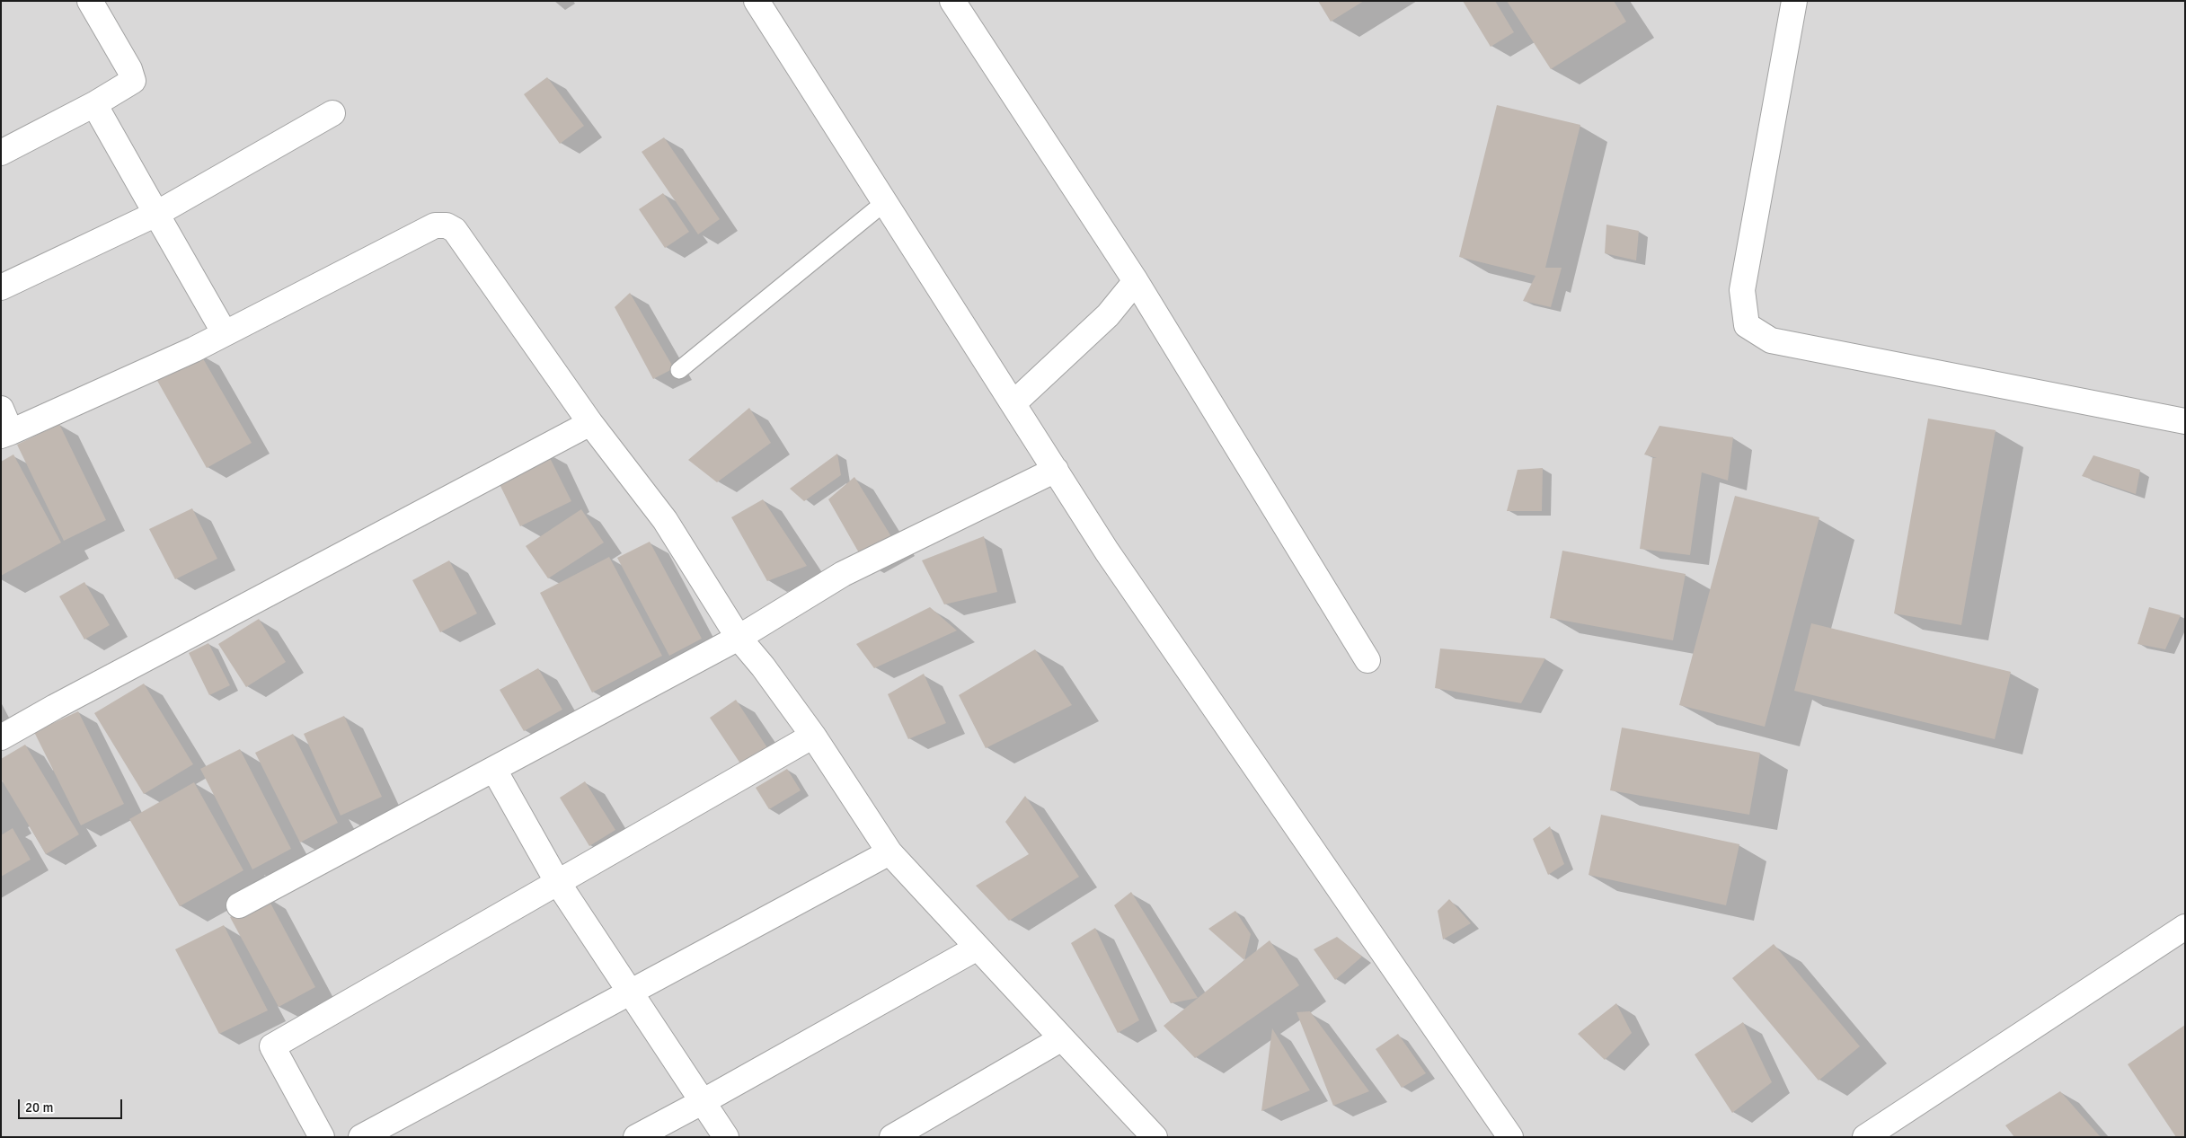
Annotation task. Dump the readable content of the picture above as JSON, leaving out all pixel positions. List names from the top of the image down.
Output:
{
  "scale_bar": "20 m"
}
